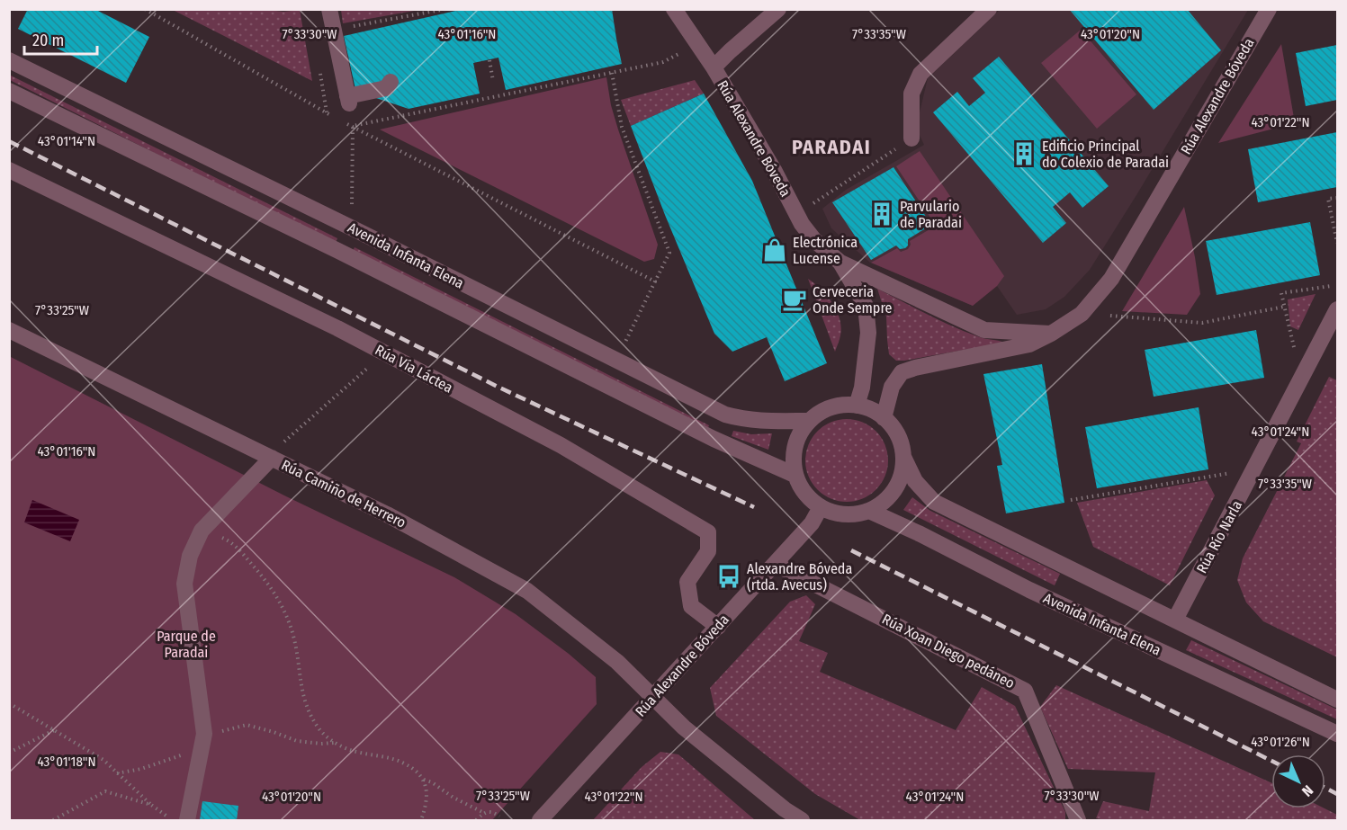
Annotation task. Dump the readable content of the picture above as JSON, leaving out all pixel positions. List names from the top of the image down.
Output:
{
  "streets": {
    "street": [
      "Rúa Alexandre Bóveda",
      "Avenida Infanta Elena",
      "Rúa Vía Láctea",
      "Rúa Camiño de Herrero",
      "Rúa Río Narla",
      "Rúa Xoan Diego pedáneo"
    ]
  },
  "crossings": [
    ["Rúa Alexandre Bóveda", "Avenida Infanta Elena"],
    ["Rúa Alexandre Bóveda", "Rúa Vía Láctea"],
    ["Rúa Alexandre Bóveda", "Rúa Camiño de Herrero"],
    ["Rúa Alexandre Bóveda", "Rúa Xoan Diego pedáneo"]
  ],
  "districts": ["PARADAI"],
  "parks": ["Parque de Paradai"],
  "places": {
    "building": ["Edificio Principal do Colexio de Paradai", "Parvulario de Paradai"],
    "shop": ["Electrónica Lucense"],
    "cafe": ["Cerveceria Onde Sempre"],
    "bus stop": ["Alexandre Bóveda (rtda. Avecus)"]
  },
  "scale_bar": "20 m",
  "north": "bottom right",
  "coordinates": [
    "43°01'16\"N",
    "43°01'20\"N",
    "7°33'30\"W",
    "7°33'35\"W",
    "43°01'22\"N",
    "43°01'14\"N",
    "7°33'25\"W",
    "43°01'24\"N",
    "43°01'26\"N",
    "43°01'18\"N"
  ]
}
